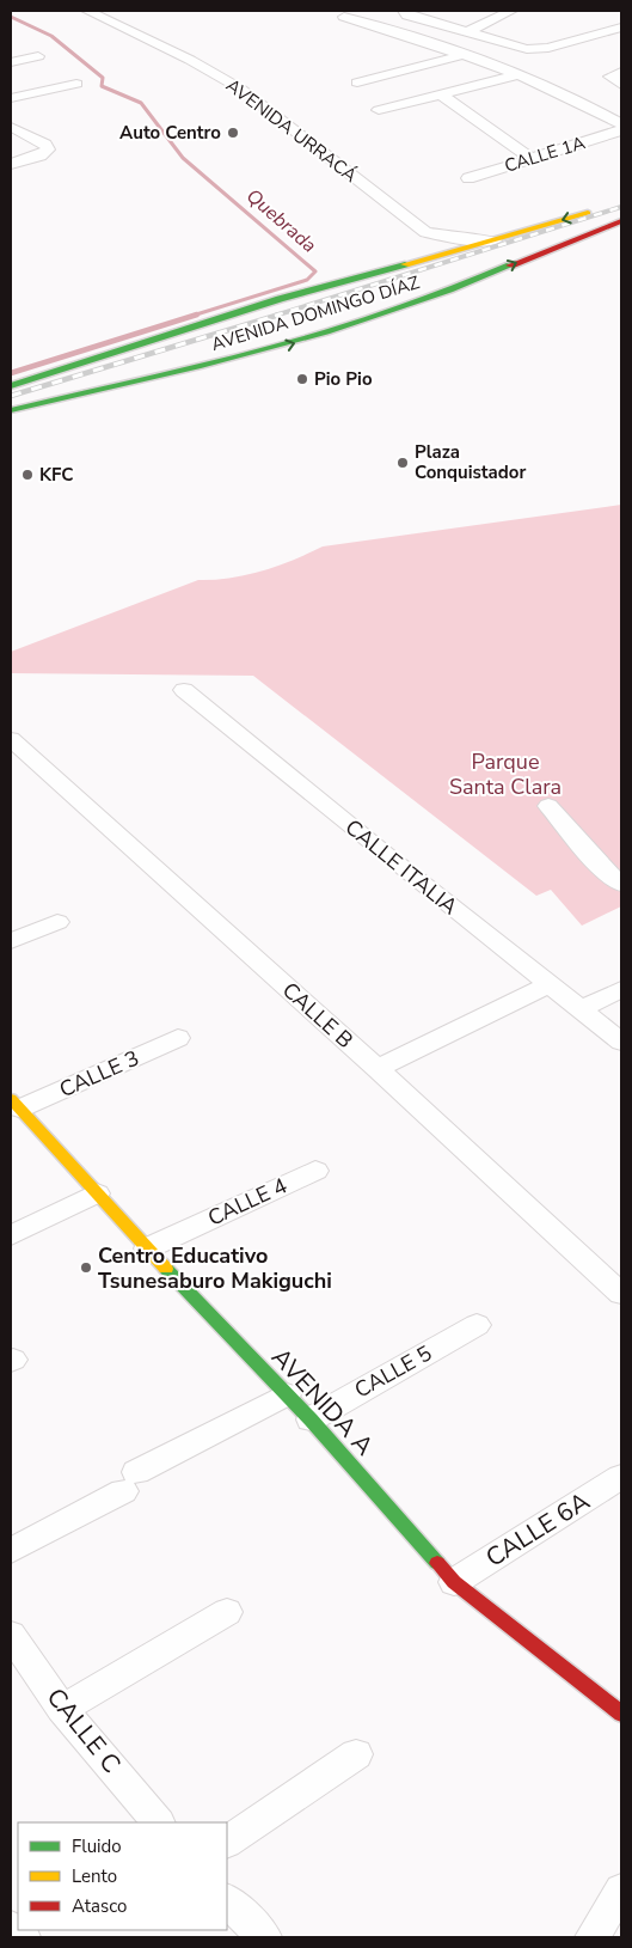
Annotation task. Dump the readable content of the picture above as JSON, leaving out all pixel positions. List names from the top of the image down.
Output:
{
  "streets": {
    "main road": ["AVENIDA DOMINGO DÍAZ", "AVENIDA A"],
    "street": [
      "AVENIDA URRACÁ",
      "CALLE 1A",
      "CALLE ITALIA",
      "CALLE B",
      "CALLE 3",
      "CALLE 4",
      "CALLE 5",
      "CALLE 6A",
      "CALLE C"
    ]
  },
  "crossings": [
    ["AVENIDA URRACÁ", "AVENIDA DOMINGO DÍAZ"],
    ["CALLE 3", "AVENIDA A"],
    ["CALLE 4", "AVENIDA A"],
    ["CALLE 5", "AVENIDA A"],
    ["AVENIDA A", "CALLE 6A"]
  ],
  "water": ["Quebrada"],
  "parks": ["Parque Santa Clara"],
  "places": [
    "Auto Centro",
    "Pio Pio",
    "Plaza Conquistador",
    "KFC",
    "Centro Educativo Tsunesaburo Makiguchi"
  ],
  "legend": ["Fluido", "Lento", "Atasco"]
}
